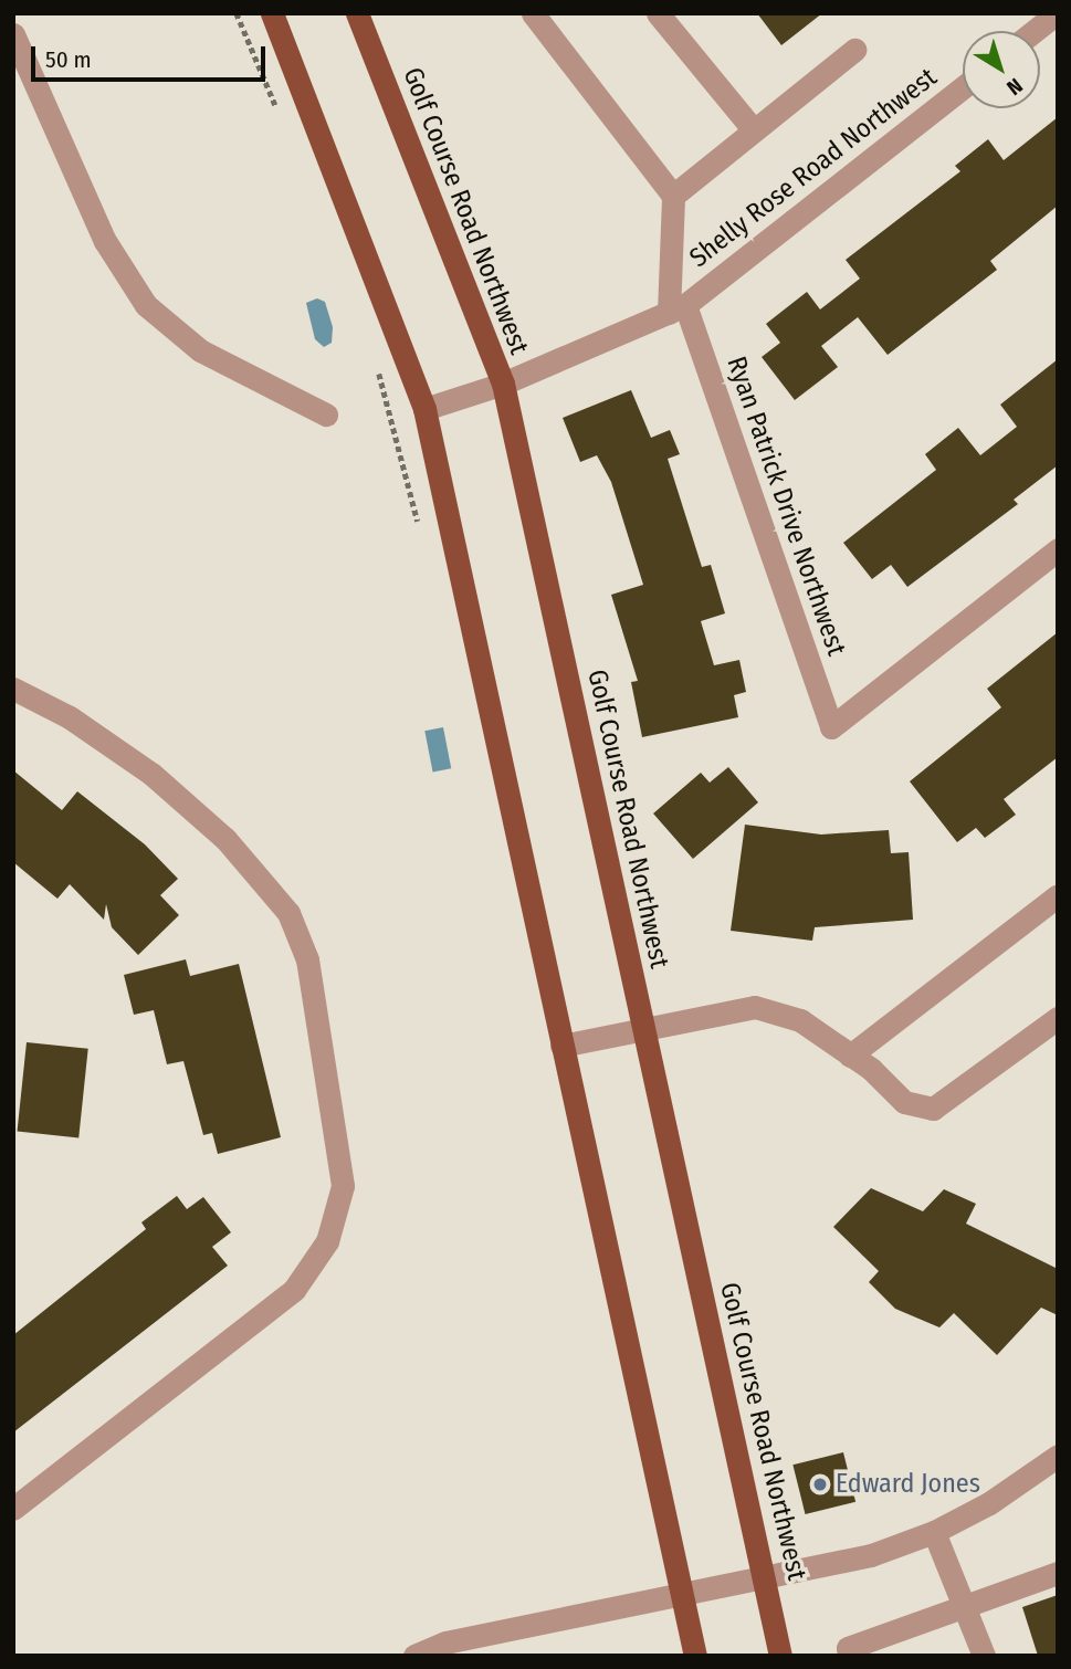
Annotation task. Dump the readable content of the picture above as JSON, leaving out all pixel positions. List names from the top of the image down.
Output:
{
  "streets": {
    "main road": ["Golf Course Road Northwest"],
    "street": ["Shelly Rose Road Northwest", "Ryan Patrick Drive Northwest"]
  },
  "crossings": [
    ["Shelly Rose Road Northwest", "Golf Course Road Northwest"],
    ["Shelly Rose Road Northwest", "Ryan Patrick Drive Northwest"]
  ],
  "places": ["Edward Jones"],
  "scale_bar": "50 m",
  "north": "bottom right"
}
